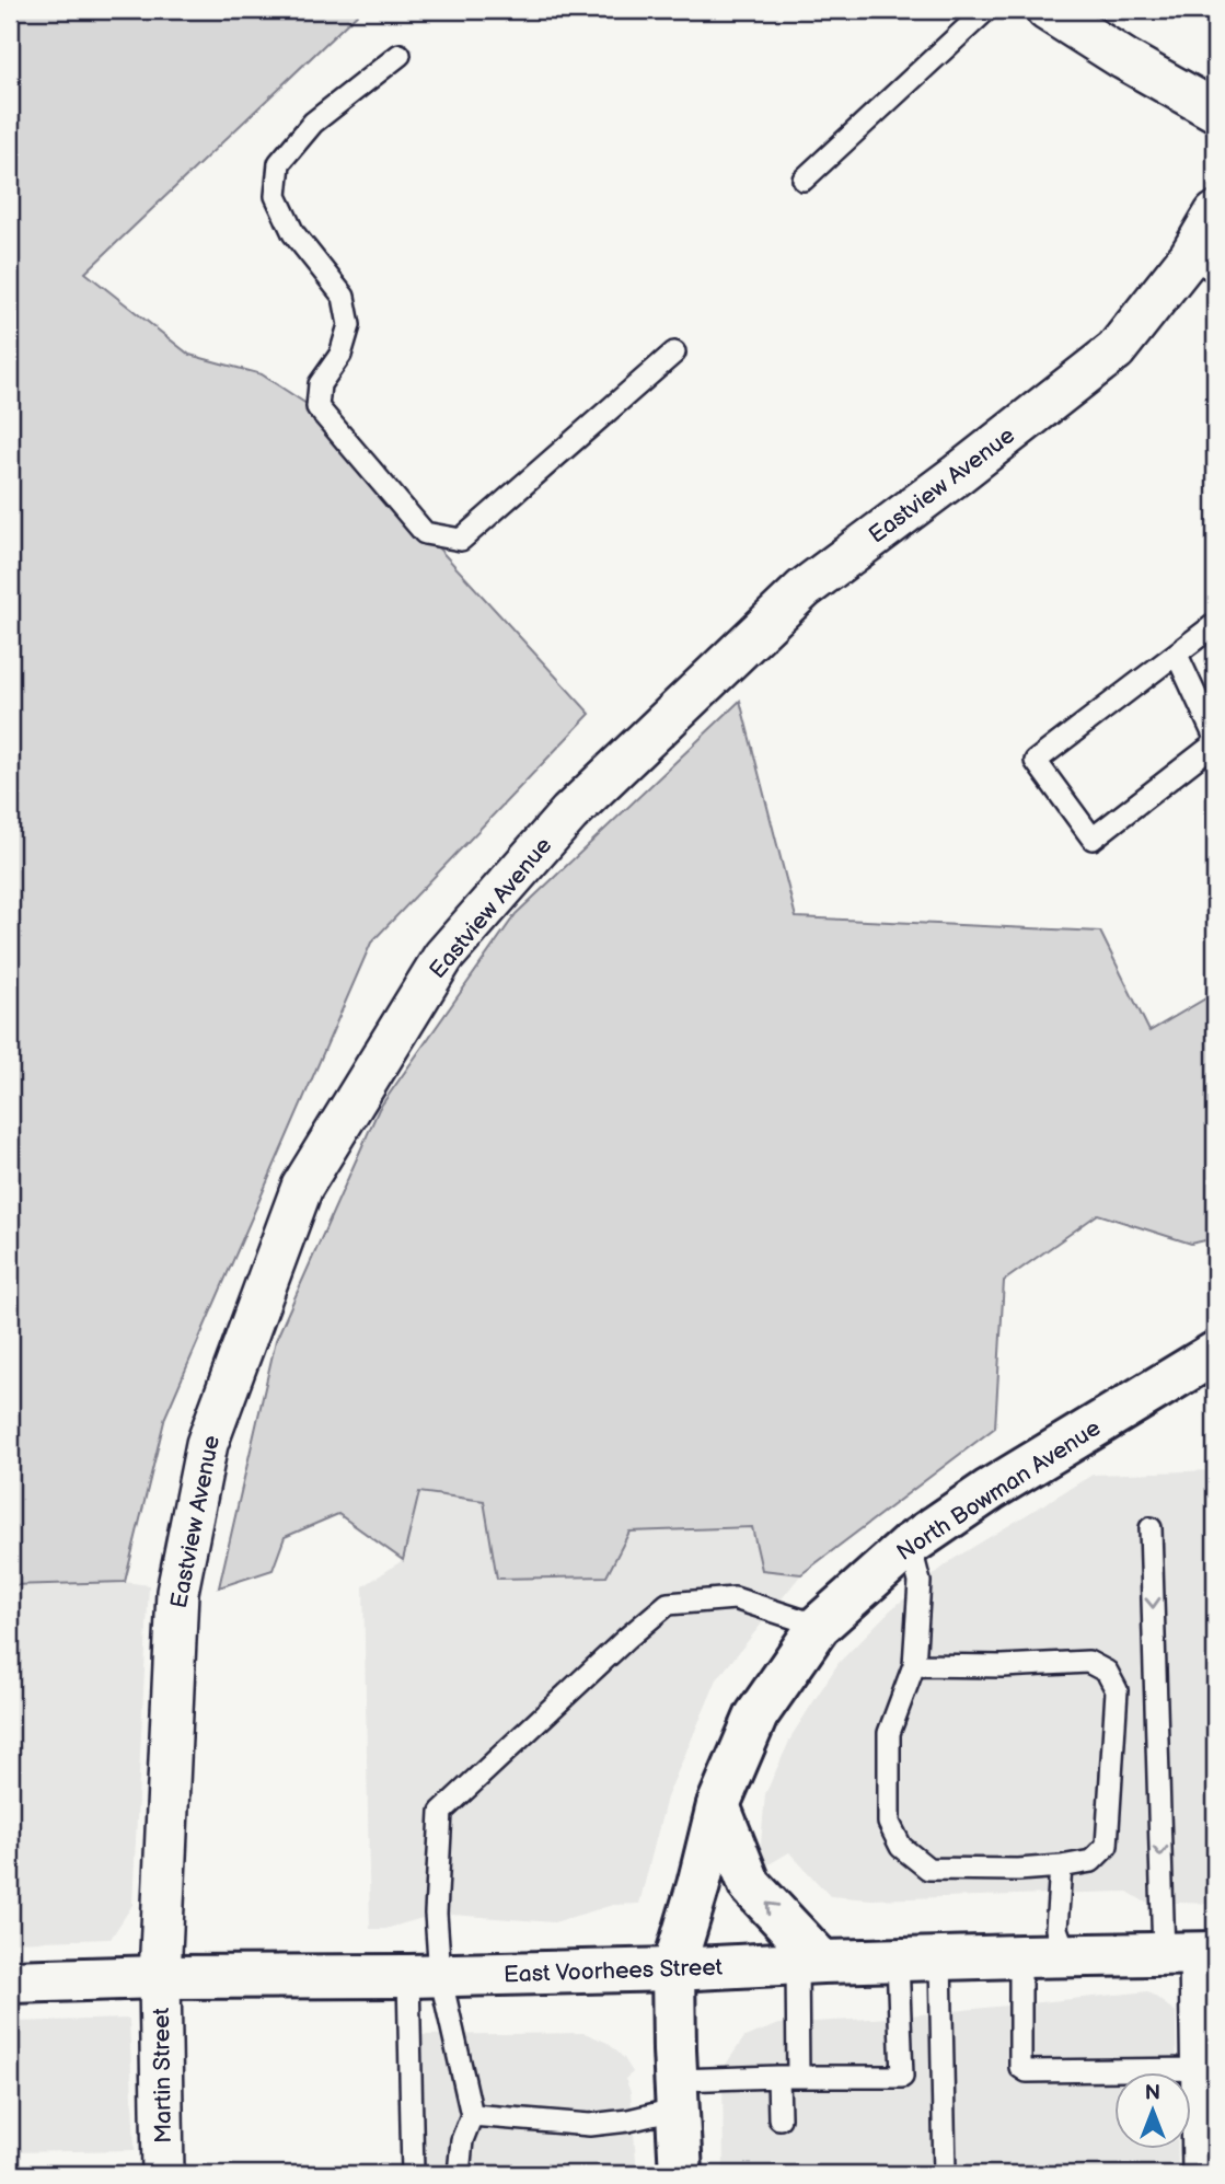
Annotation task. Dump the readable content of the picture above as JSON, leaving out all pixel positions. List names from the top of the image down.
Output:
{
  "streets": {
    "main road": ["North Bowman Avenue", "East Voorhees Street"],
    "street": ["Eastview Avenue", "Martin Street"]
  },
  "crossings": [
    ["Eastview Avenue", "East Voorhees Street"],
    ["Eastview Avenue", "Martin Street"],
    ["North Bowman Avenue", "East Voorhees Street"],
    ["East Voorhees Street", "Martin Street"]
  ],
  "north": "top"
}
